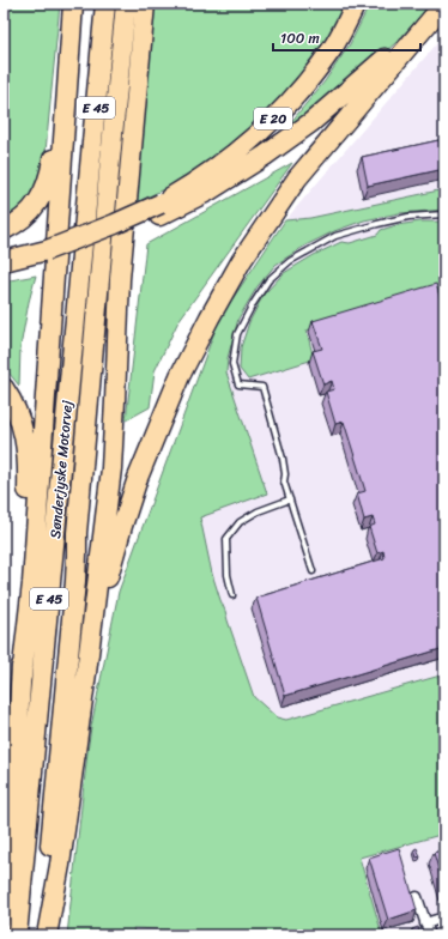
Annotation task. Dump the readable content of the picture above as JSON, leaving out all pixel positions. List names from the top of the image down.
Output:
{
  "streets": {
    "highway": ["E 45", "E 20", "Sønderjyske Motorvej"]
  },
  "scale_bar": "100 m"
}
